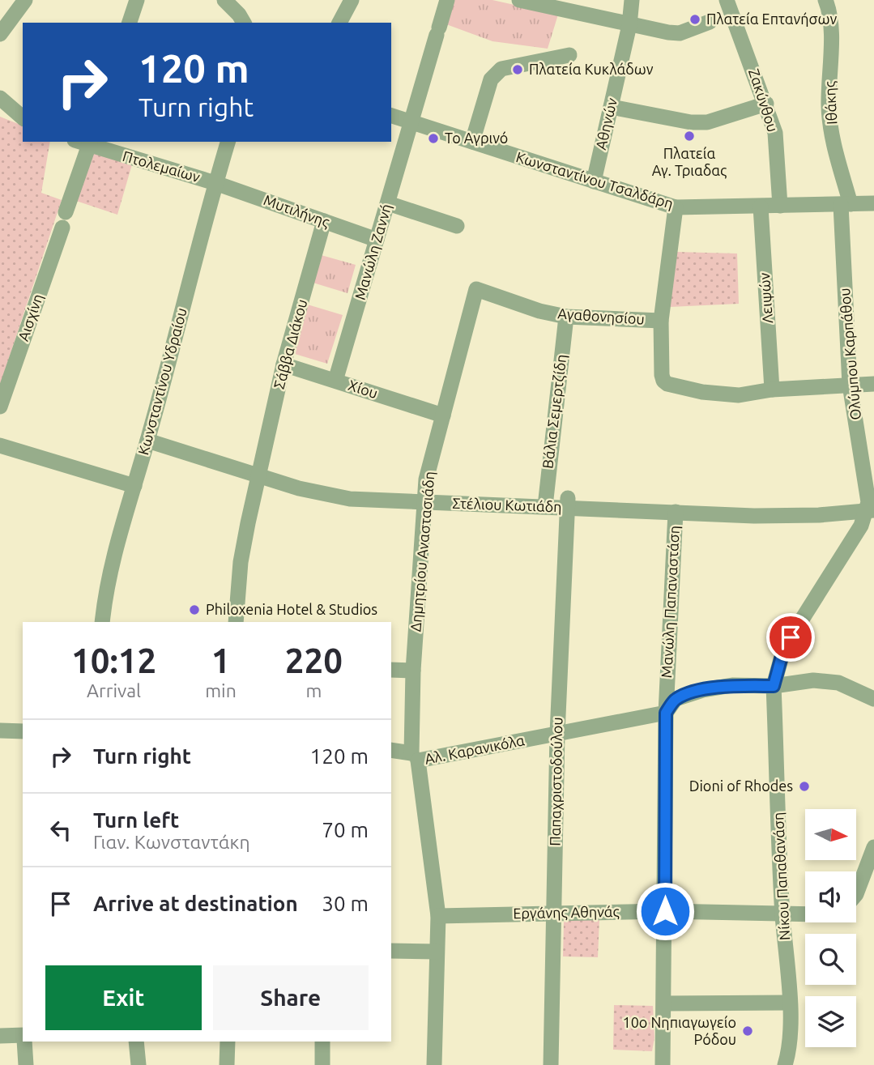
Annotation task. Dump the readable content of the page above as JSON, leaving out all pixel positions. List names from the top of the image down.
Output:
{
  "streets": {
    "street": [
      "Ζακύνθου",
      "Ιθάκης",
      "Αθηνών",
      "Πτολεμαίων",
      "Κωνσταντίνου Τσαλδάρη",
      "Μυτιλήνης",
      "Μανώλη Ζαννή",
      "Λειψών",
      "Αγαθονησίου",
      "Αισχίνη",
      "Σάββα Διάκου",
      "Ολύμπου Καρπάθου",
      "Κωνσταντίνου Υδραίου",
      "Χίου",
      "Βάλια Σεμερτζίδη",
      "Στέλιου Κωτιάδη",
      "Δημητρίου Αναστασιάδη",
      "Μανώλη Παπαναστάση",
      "Αλ. Καρανικόλα",
      "Παπαχριστοδούλου",
      "Νίκου Παπαθανάση",
      "Εργάνης Αθηνάς"
    ]
  },
  "crossings": [
    ["Ζακύνθου", "Κωνσταντίνου Τσαλδάρη"],
    ["Ιθάκης", "Κωνσταντίνου Τσαλδάρη"],
    ["Ιθάκης", "Ολύμπου Καρπάθου"],
    ["Αθηνών", "Κωνσταντίνου Τσαλδάρη"],
    ["Πτολεμαίων", "Μυτιλήνης"],
    ["Πτολεμαίων", "Αισχίνη"],
    ["Πτολεμαίων", "Κωνσταντίνου Υδραίου"],
    ["Κωνσταντίνου Τσαλδάρη", "Μανώλη Ζαννή"],
    ["Κωνσταντίνου Τσαλδάρη", "Λειψών"],
    ["Κωνσταντίνου Τσαλδάρη", "Ολύμπου Καρπάθου"],
    ["Μυτιλήνης", "Μανώλη Ζαννή"],
    ["Μυτιλήνης", "Σάββα Διάκου"],
    ["Μυτιλήνης", "Κωνσταντίνου Υδραίου"],
    ["Μανώλη Ζαννή", "Χίου"],
    ["Αγαθονησίου", "Βάλια Σεμερτζίδη"],
    ["Αγαθονησίου", "Δημητρίου Αναστασιάδη"],
    ["Σάββα Διάκου", "Χίου"],
    ["Σάββα Διάκου", "Στέλιου Κωτιάδη"],
    ["Ολύμπου Καρπάθου", "Στέλιου Κωτιάδη"],
    ["Ολύμπου Καρπάθου", "Νίκου Παπαθανάση"],
    ["Κωνσταντίνου Υδραίου", "Στέλιου Κωτιάδη"],
    ["Χίου", "Δημητρίου Αναστασιάδη"],
    ["Βάλια Σεμερτζίδη", "Στέλιου Κωτιάδη"],
    ["Στέλιου Κωτιάδη", "Δημητρίου Αναστασιάδη"],
    ["Στέλιου Κωτιάδη", "Μανώλη Παπαναστάση"],
    ["Στέλιου Κωτιάδη", "Παπαχριστοδούλου"],
    ["Στέλιου Κωτιάδη", "Νίκου Παπαθανάση"],
    ["Δημητρίου Αναστασιάδη", "Αλ. Καρανικόλα"],
    ["Δημητρίου Αναστασιάδη", "Εργάνης Αθηνάς"],
    ["Μανώλη Παπαναστάση", "Αλ. Καρανικόλα"],
    ["Μανώλη Παπαναστάση", "Εργάνης Αθηνάς"],
    ["Αλ. Καρανικόλα", "Παπαχριστοδούλου"],
    ["Παπαχριστοδούλου", "Εργάνης Αθηνάς"],
    ["Νίκου Παπαθανάση", "Εργάνης Αθηνάς"]
  ],
  "places": [
    "Πλατεία Επτανήσων",
    "Πλατεία Κυκλάδων",
    "Πλατεία Αγ. Τριαδας",
    "Το Αγρινό",
    "Philoxenia Hotel & Studios",
    "Dioni of Rhodes",
    "10ο Νηπιαγωγείο Ρόδου"
  ],
  "north": "right",
  "page": {
    "turn": ["120 m", "Turn right"],
    "eta": [
      "10:12",
      "Arrival",
      "1",
      "min",
      "220",
      "m"
    ],
    "list": [
      {
        "name": "Turn right",
        "value": "120 m"
      },
      {
        "name": "Turn left",
        "note": "Γιαν. Κωνσταντάκη",
        "value": "70 m"
      },
      {
        "name": "Arrive at destination",
        "value": "30 m"
      }
    ],
    "buttons": ["Exit", "Share"]
  }
}
